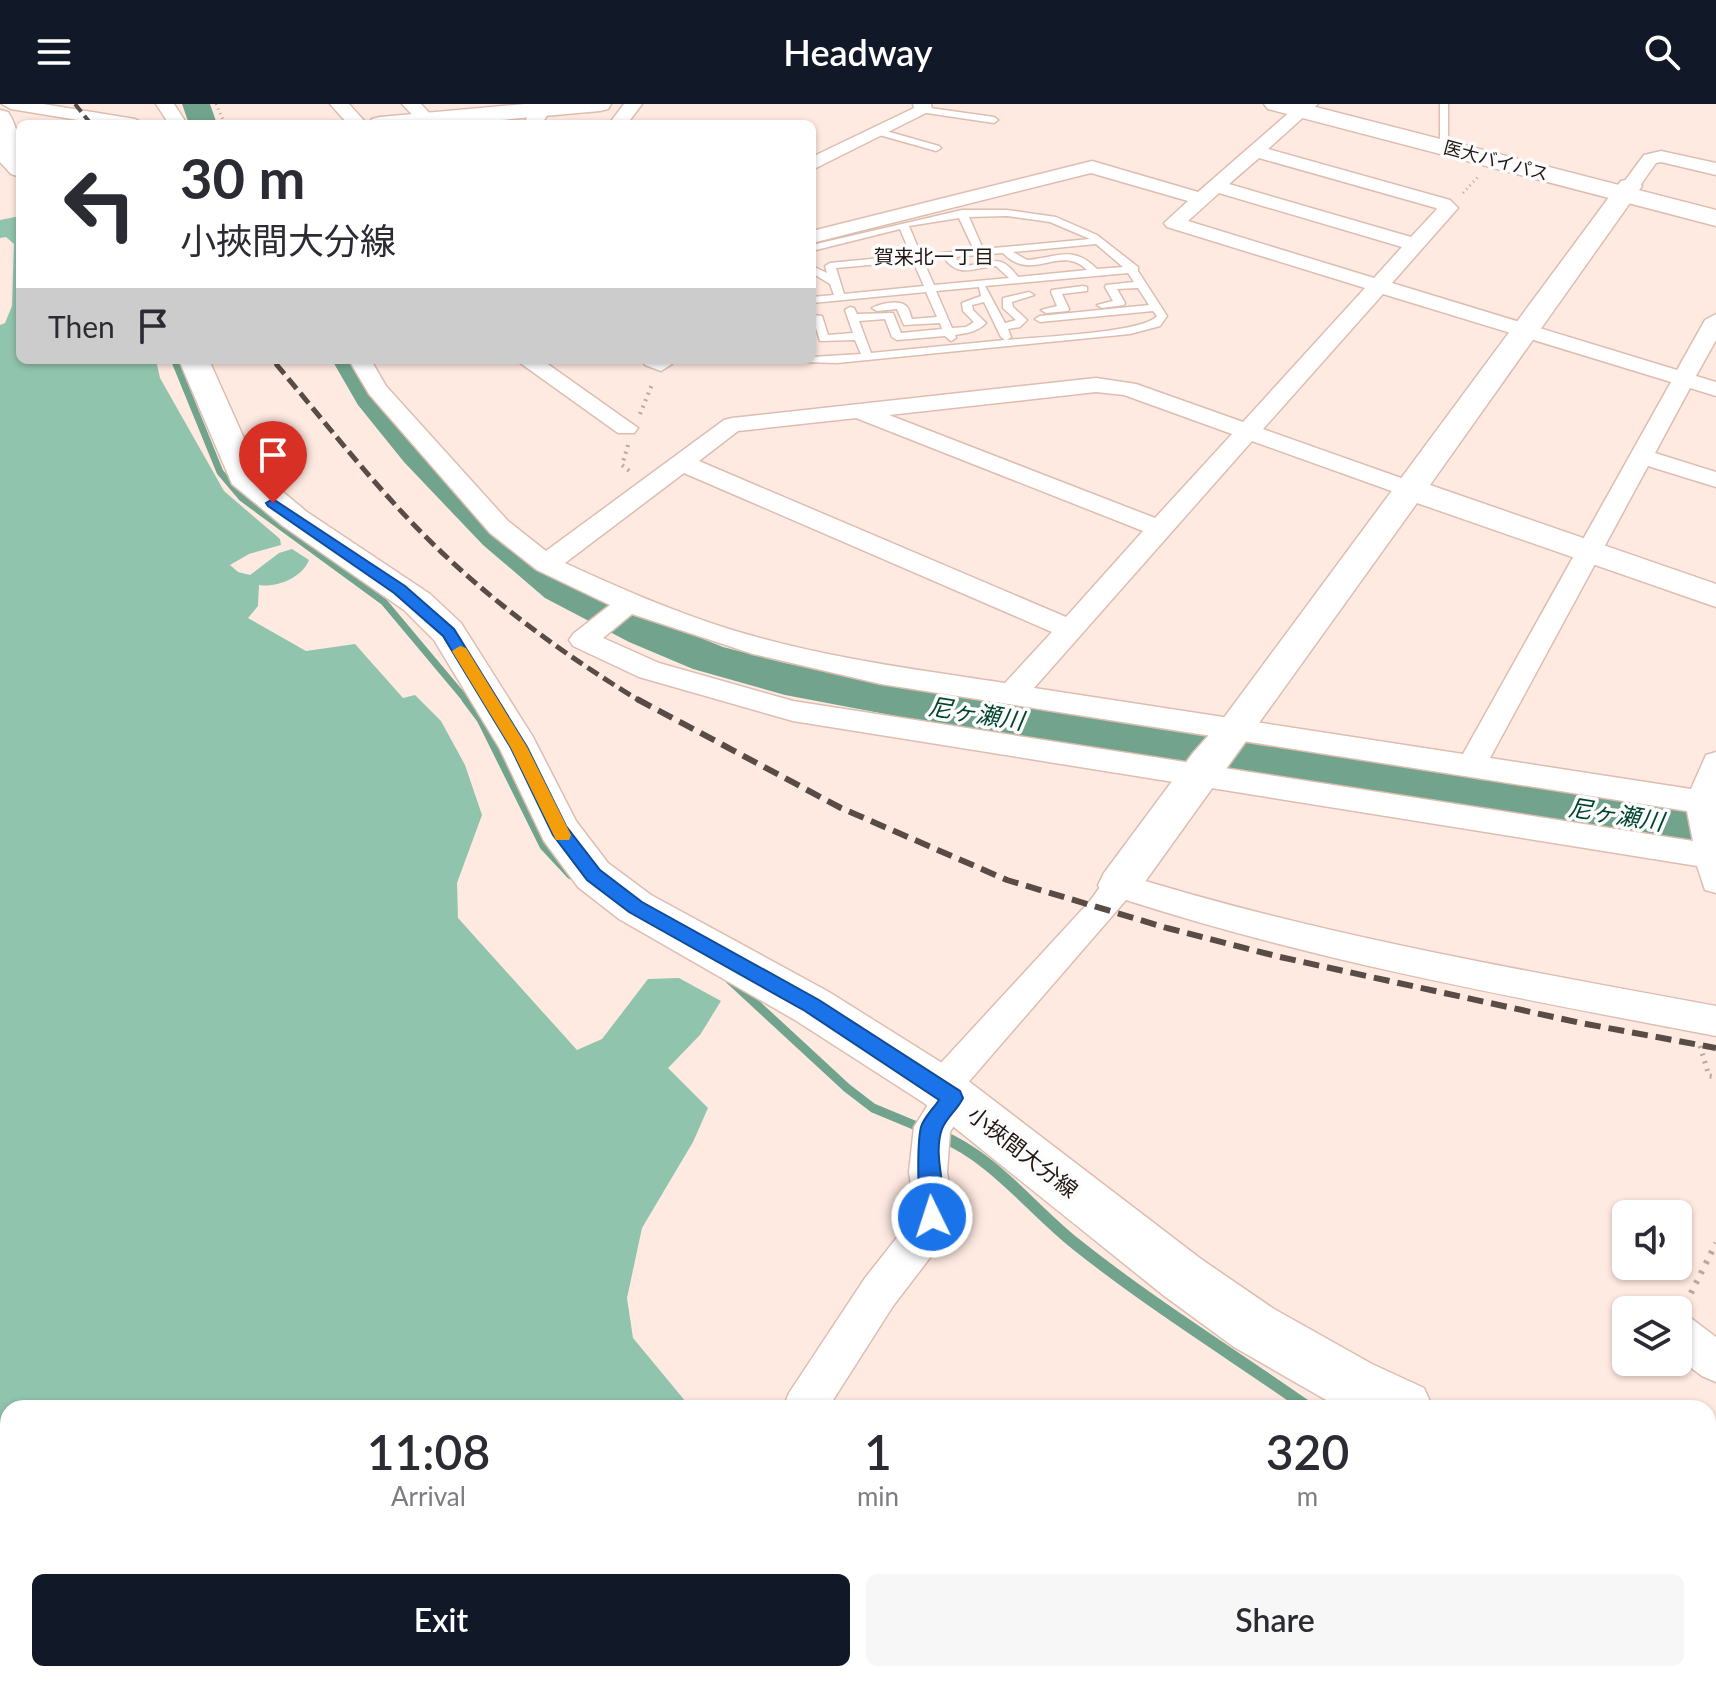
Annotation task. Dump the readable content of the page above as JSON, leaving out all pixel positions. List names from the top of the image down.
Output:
{
  "streets": {
    "main road": ["医大バイパス", "小挾間大分線"]
  },
  "districts": ["賀来北一丁目"],
  "water": ["尼ヶ瀬川"],
  "page": {
    "header": "Headway",
    "turn": ["30 m", "小挾間大分線"],
    "then": "Then",
    "eta": [
      "11:08",
      "Arrival",
      "1",
      "min",
      "320",
      "m"
    ],
    "buttons": ["Exit", "Share"]
  }
}
